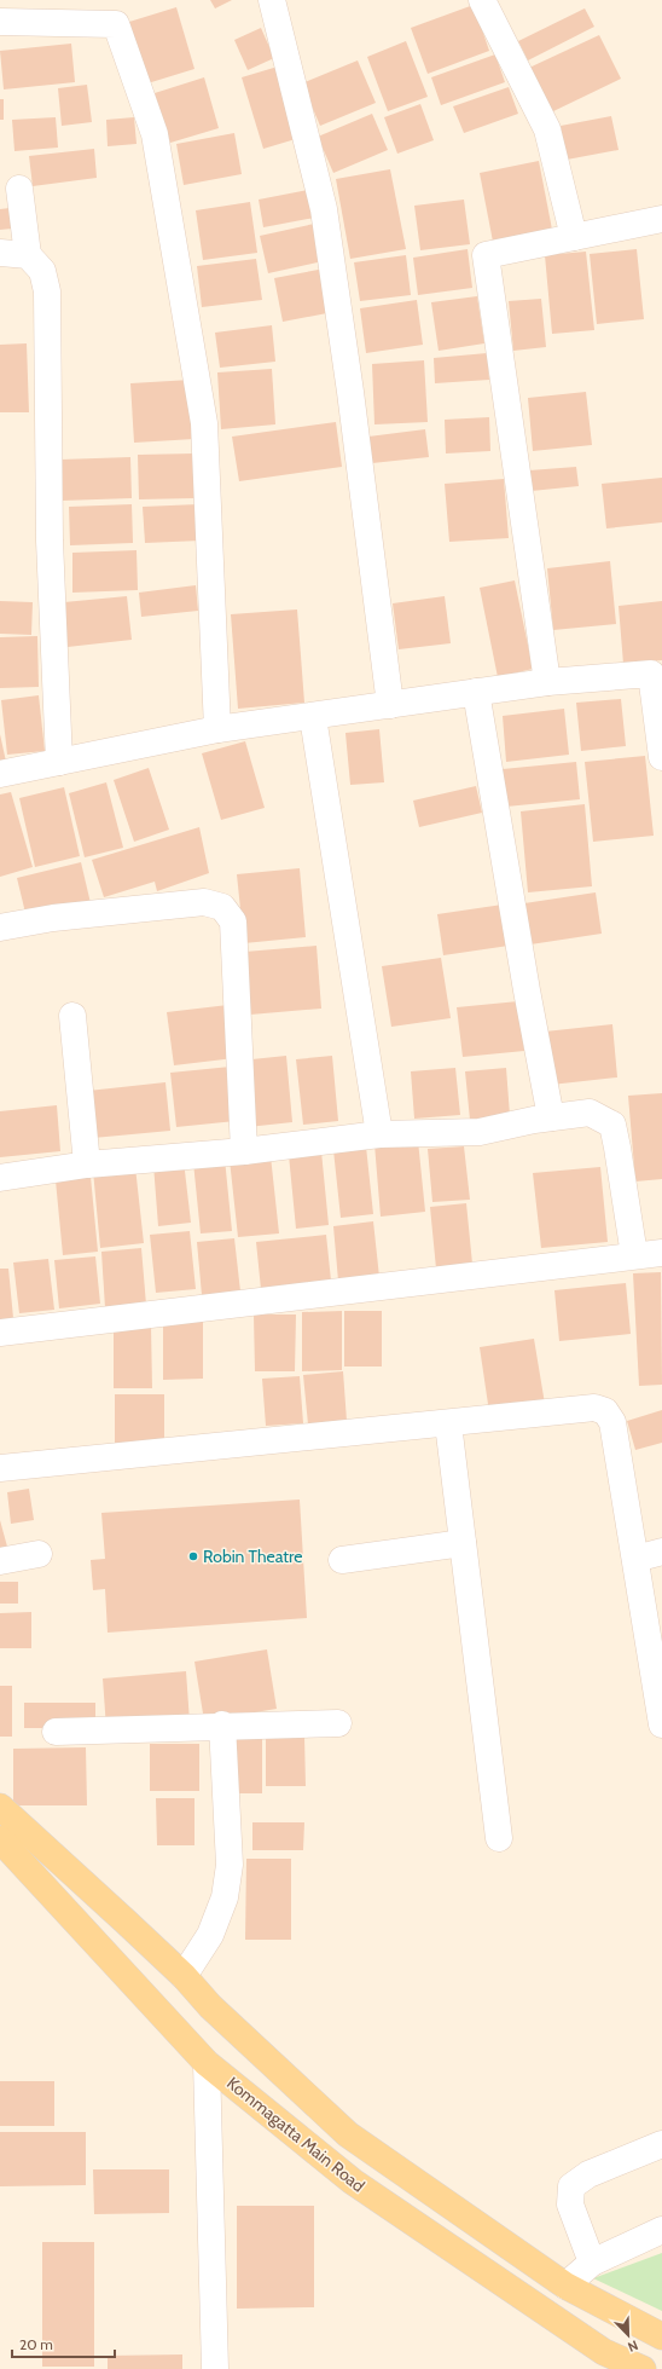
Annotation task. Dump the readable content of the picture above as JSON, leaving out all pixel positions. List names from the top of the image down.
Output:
{
  "streets": {
    "main road": ["Kommagatta Main Road"]
  },
  "places": ["Robin Theatre"],
  "scale_bar": "20 m",
  "north": "bottom right"
}
